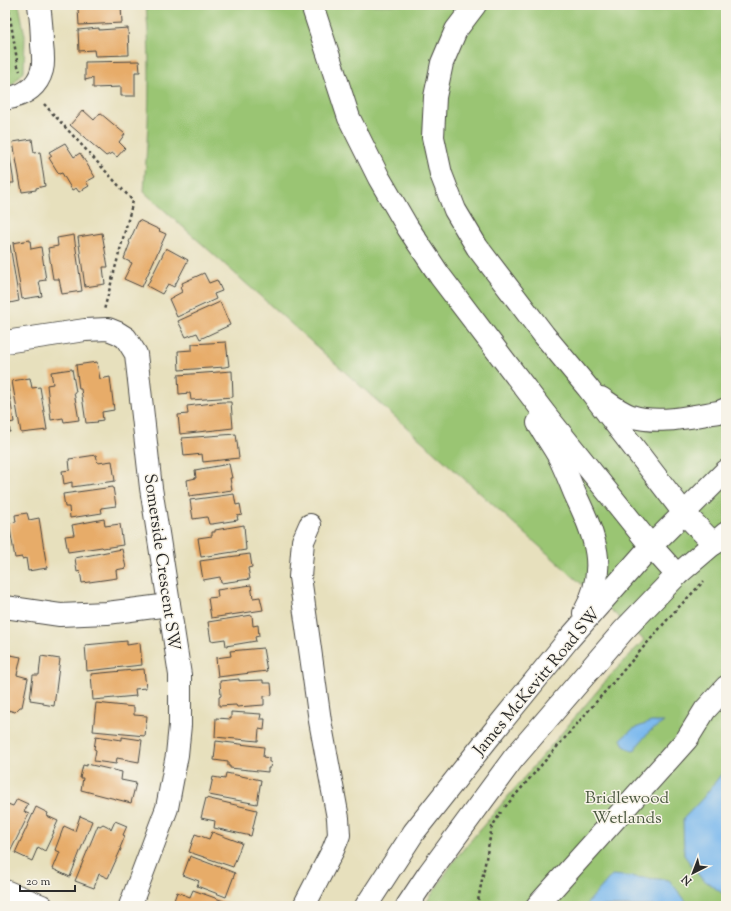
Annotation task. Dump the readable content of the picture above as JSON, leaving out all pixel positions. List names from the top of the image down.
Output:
{
  "streets": {
    "main road": ["Somerside Crescent SW", "James McKevitt Road SW"]
  },
  "parks": ["Bridlewood Wetlands"],
  "scale_bar": "20 m",
  "north": "bottom left"
}
